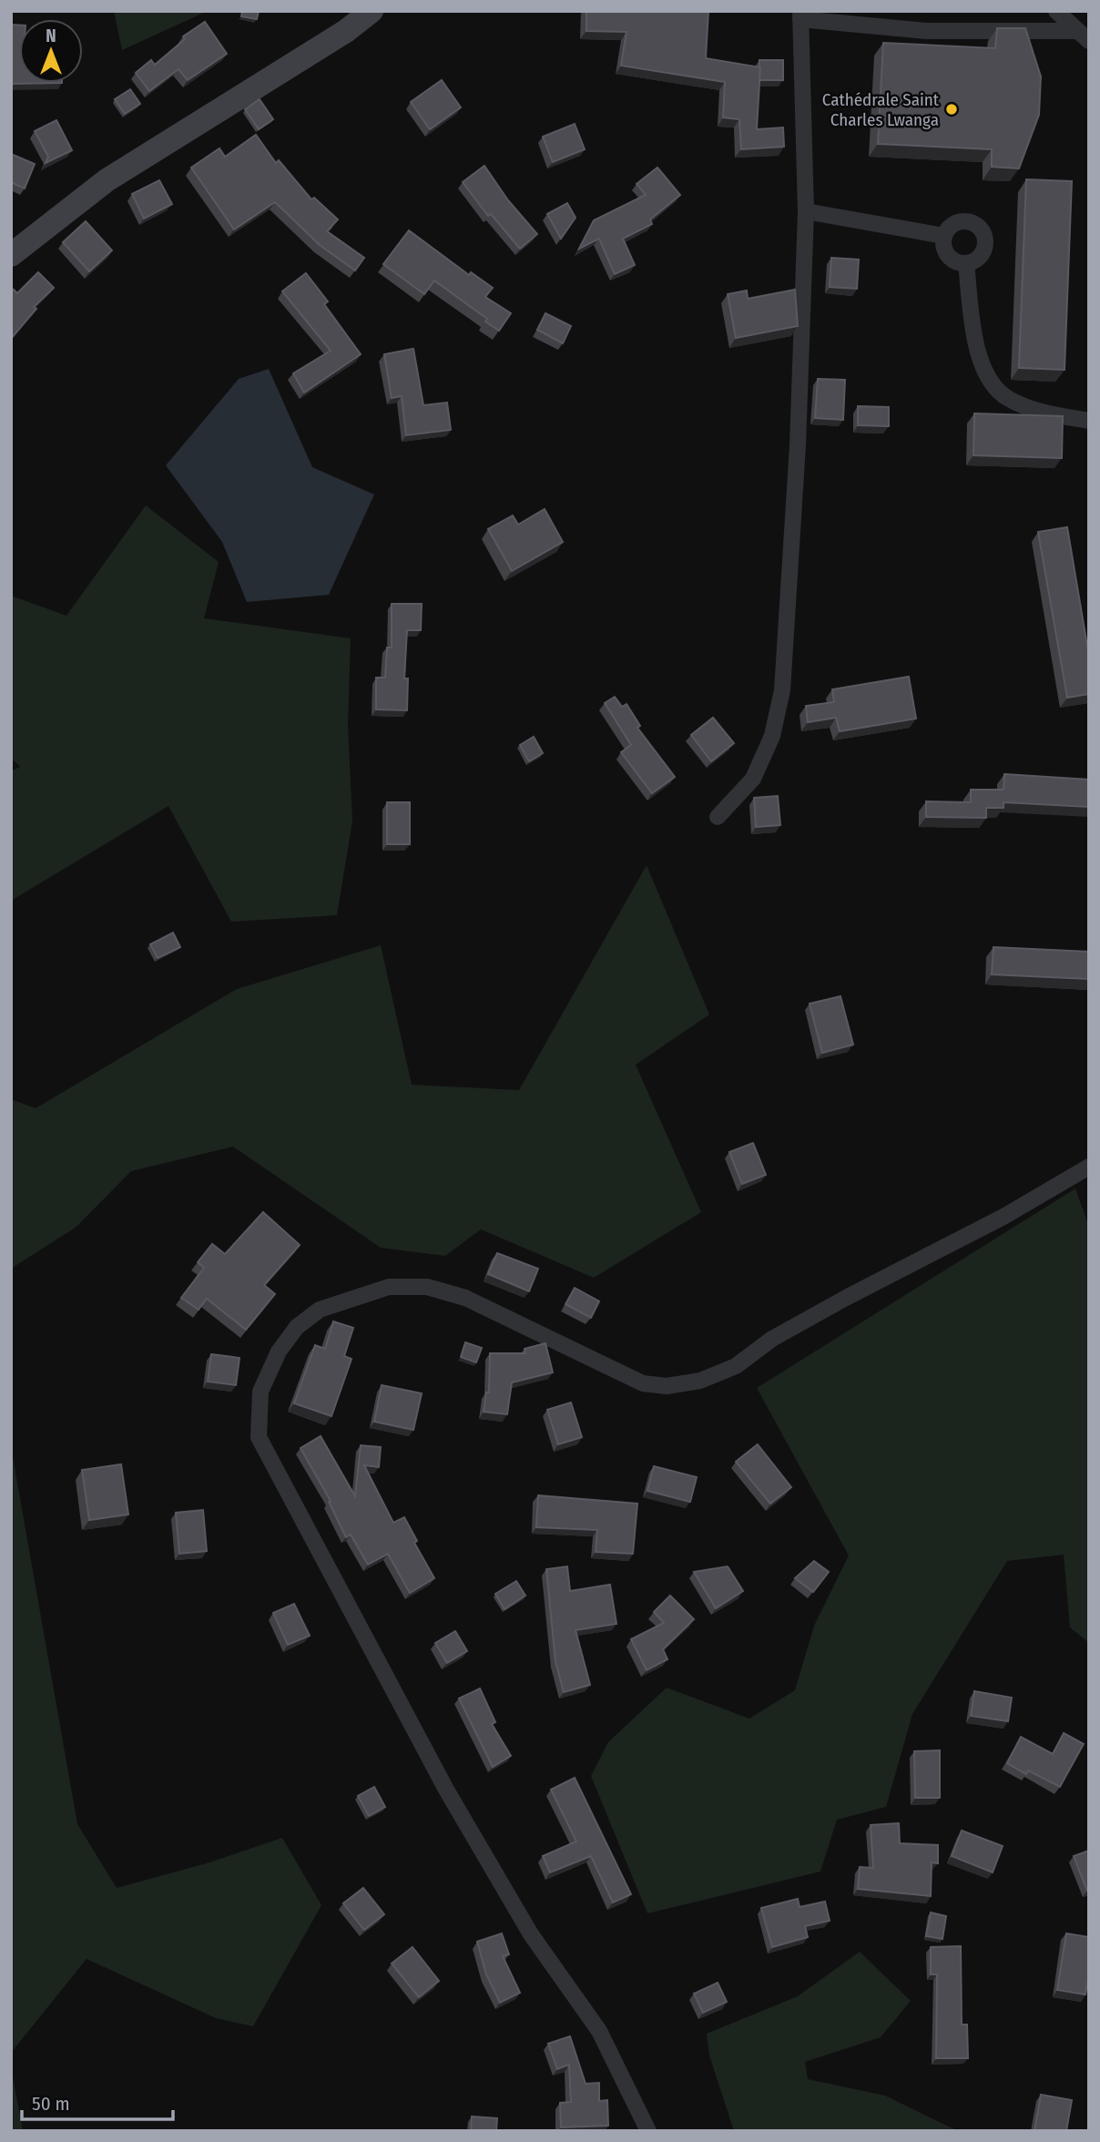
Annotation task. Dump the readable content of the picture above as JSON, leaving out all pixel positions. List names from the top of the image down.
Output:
{
  "places": ["Cathédrale Saint Charles Lwanga"],
  "scale_bar": "50 m",
  "north": "top"
}
